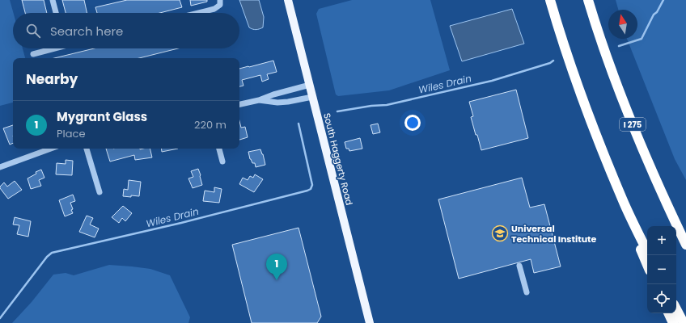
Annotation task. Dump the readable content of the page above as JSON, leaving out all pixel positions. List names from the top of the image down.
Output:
{
  "streets": {
    "highway": ["I 275"],
    "main road": ["South Haggerty Road"]
  },
  "water": ["Wiles Drain"],
  "places": {
    "school or university": ["Universal Technical Institute"]
  },
  "north": "top",
  "page": {
    "search": "Search here",
    "heading": "Nearby",
    "list": [
      {
        "mark": "1",
        "name": "Mygrant Glass",
        "note": "Place",
        "value": "220 m"
      }
    ],
    "map_buttons": ["+", "−"],
    "pins": "1"
  }
}
